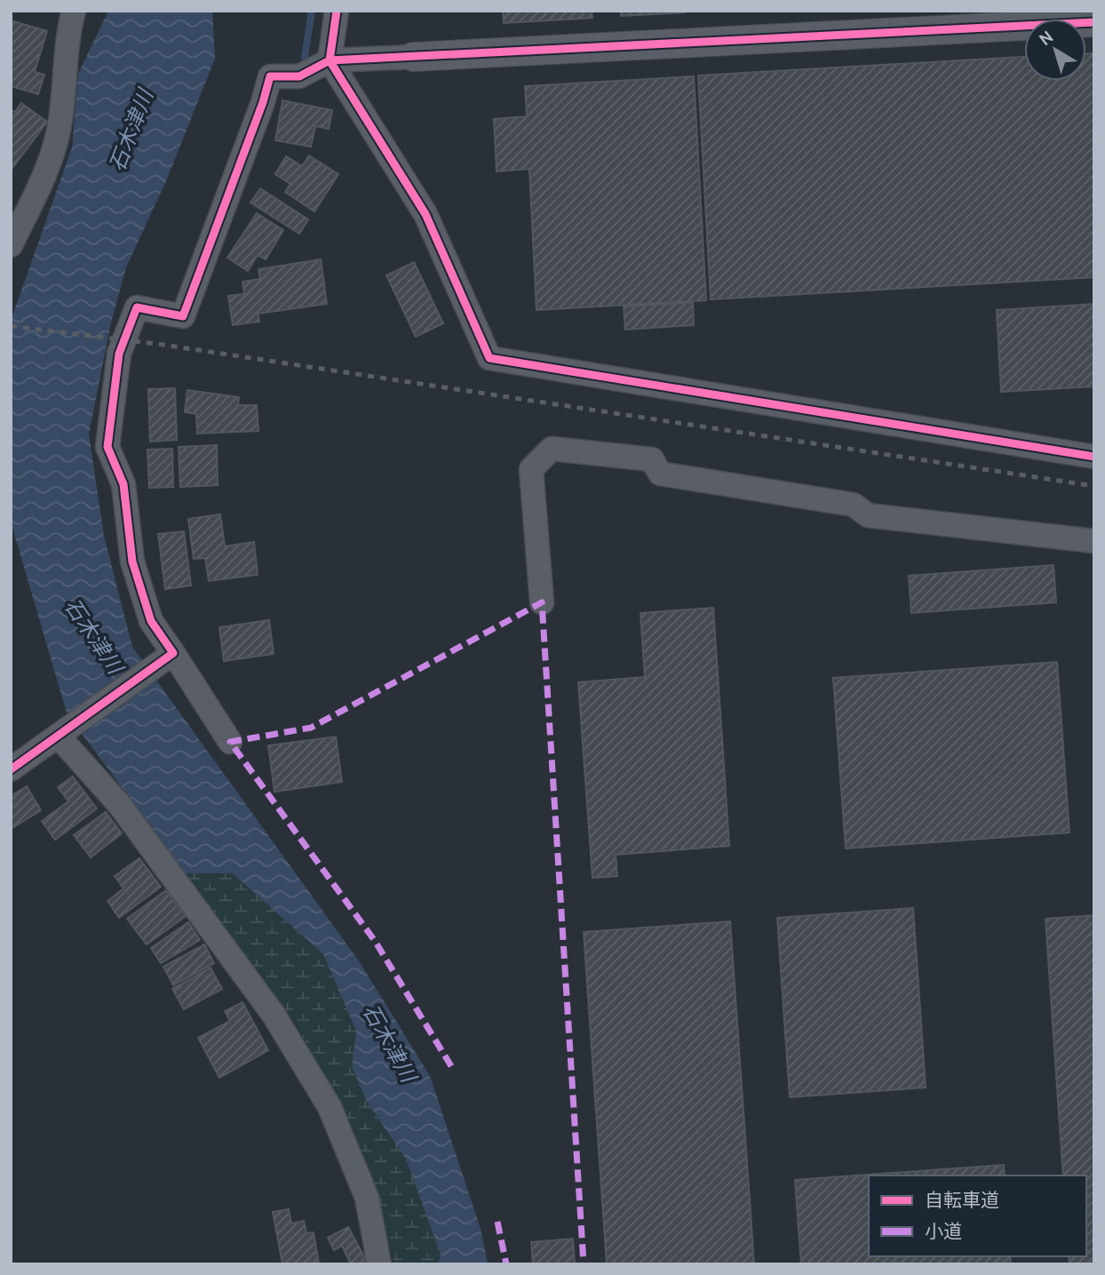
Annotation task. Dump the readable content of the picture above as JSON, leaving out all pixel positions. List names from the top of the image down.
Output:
{
  "water": ["石木津川"],
  "legend": ["自転車道", "小道"],
  "north": "top left"
}
